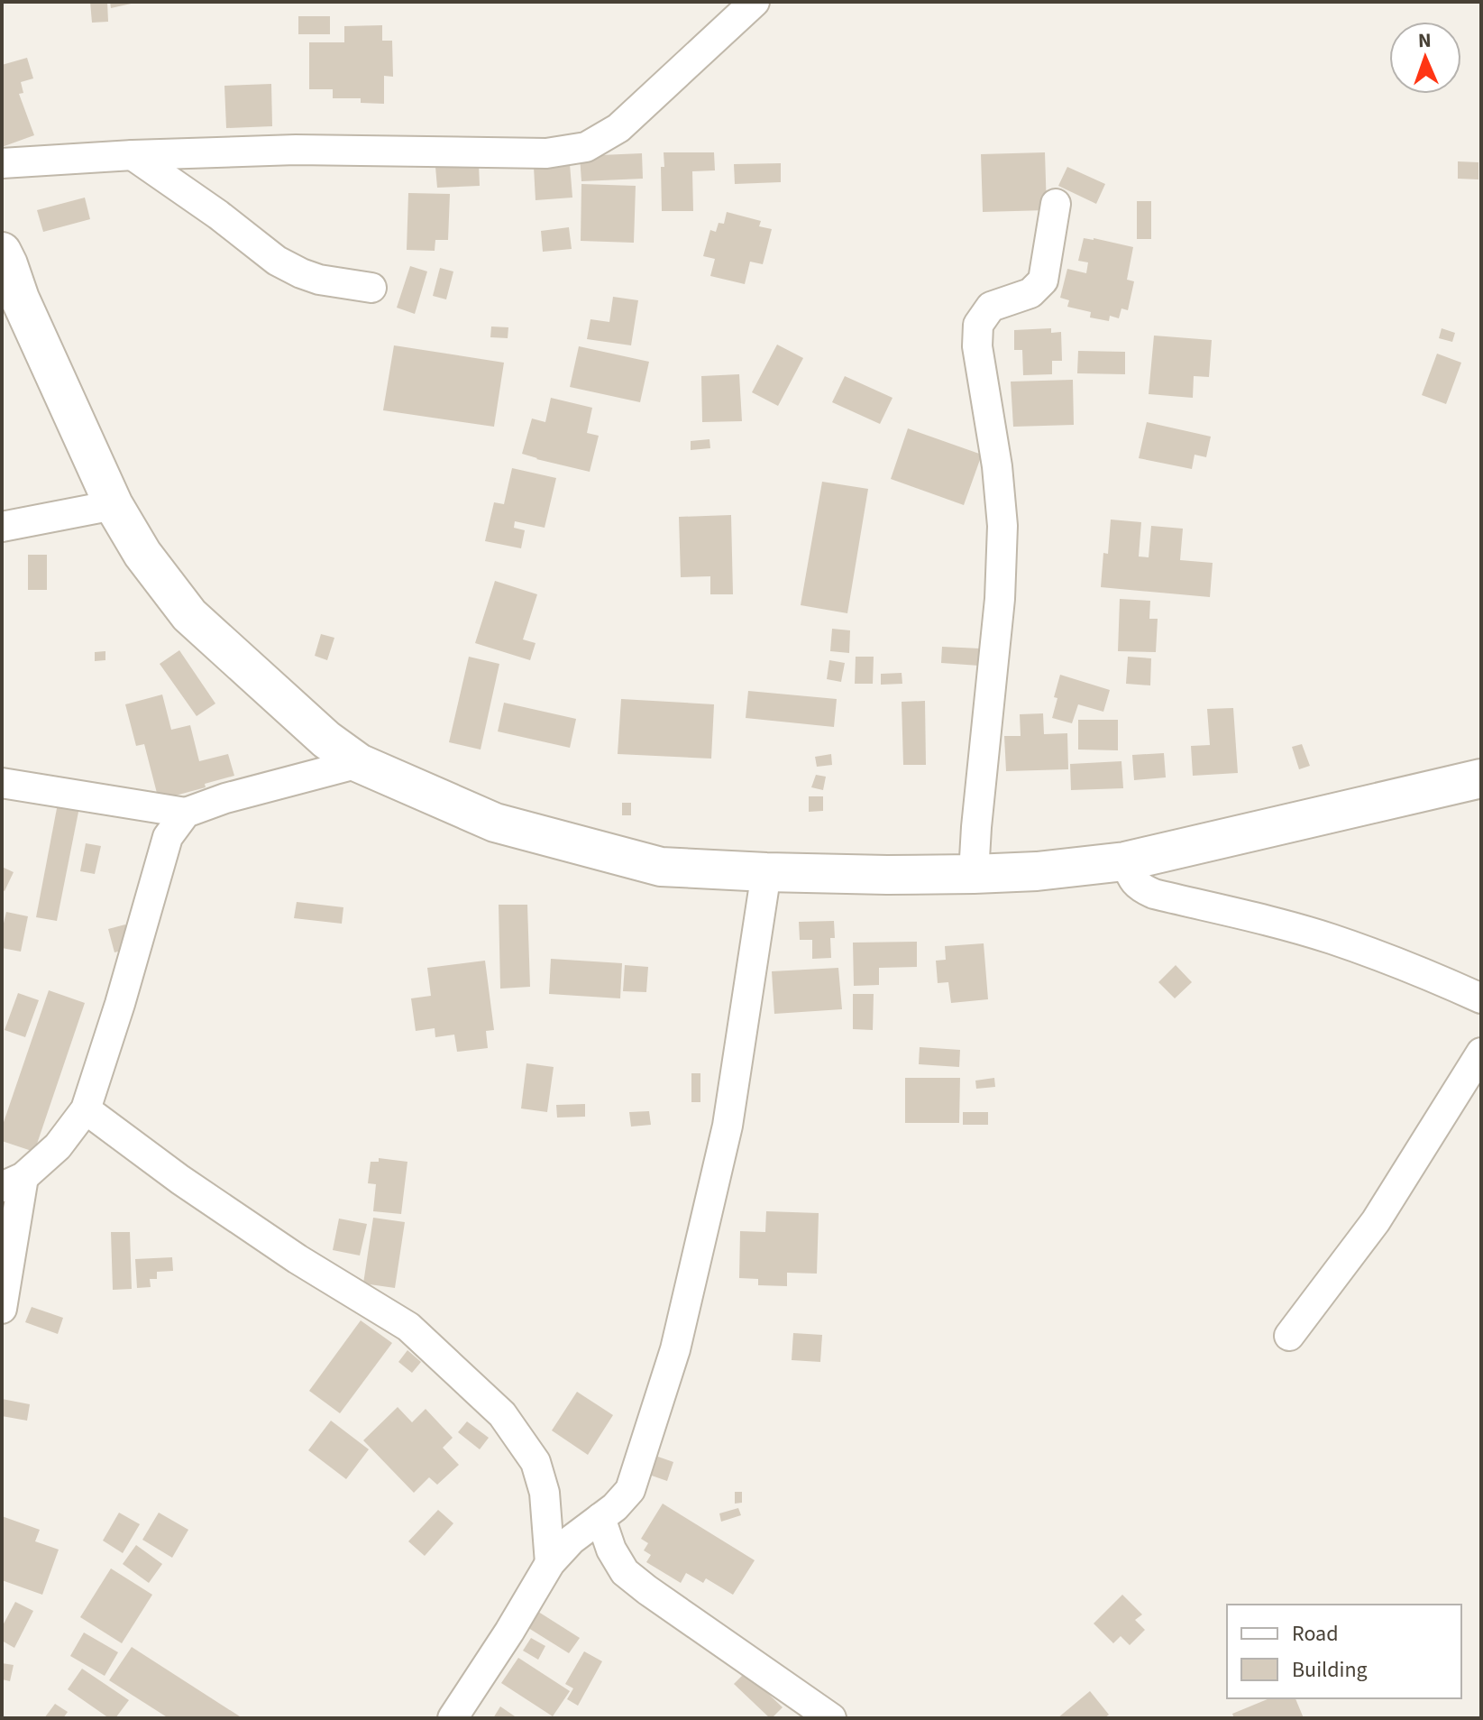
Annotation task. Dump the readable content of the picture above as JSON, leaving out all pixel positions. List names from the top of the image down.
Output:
{
  "legend": ["Road", "Building"],
  "north": "top"
}
